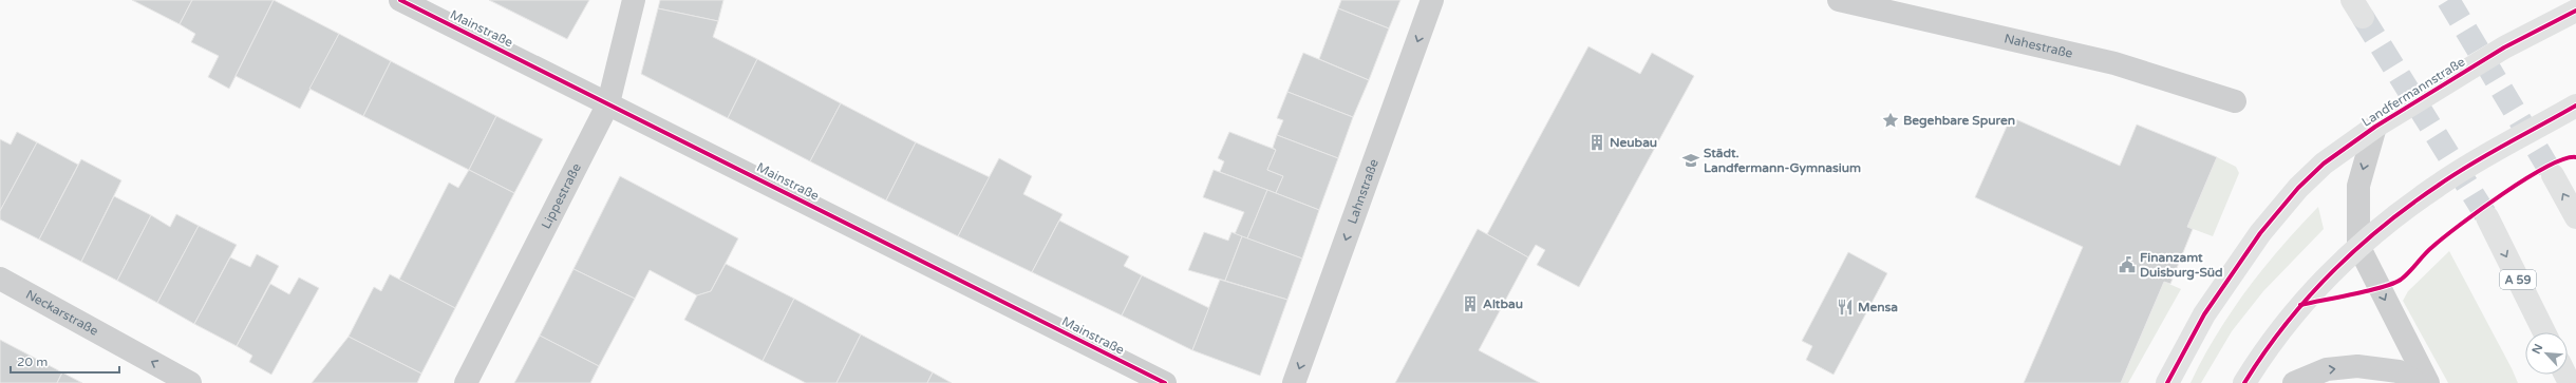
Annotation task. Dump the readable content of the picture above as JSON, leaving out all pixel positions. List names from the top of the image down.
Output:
{
  "streets": {
    "main road": ["Landfermannstraße", "A 59"],
    "street": [
      "Mainstraße",
      "Nahestraße",
      "Lahnstraße",
      "Lippestraße",
      "Neckarstraße"
    ]
  },
  "crossings": [
    ["Mainstraße", "Lippestraße"]
  ],
  "one_way": ["Lahnstraße", "Neckarstraße"],
  "places": {
    "place": ["Begehbare Spuren"],
    "building": ["Neubau", "Altbau"],
    "school or university": ["Städt. Landfermann-Gymnasium"],
    "public building": ["Finanzamt Duisburg-Süd"],
    "restaurant": ["Mensa"]
  },
  "scale_bar": "20 m",
  "north": "top left"
}
